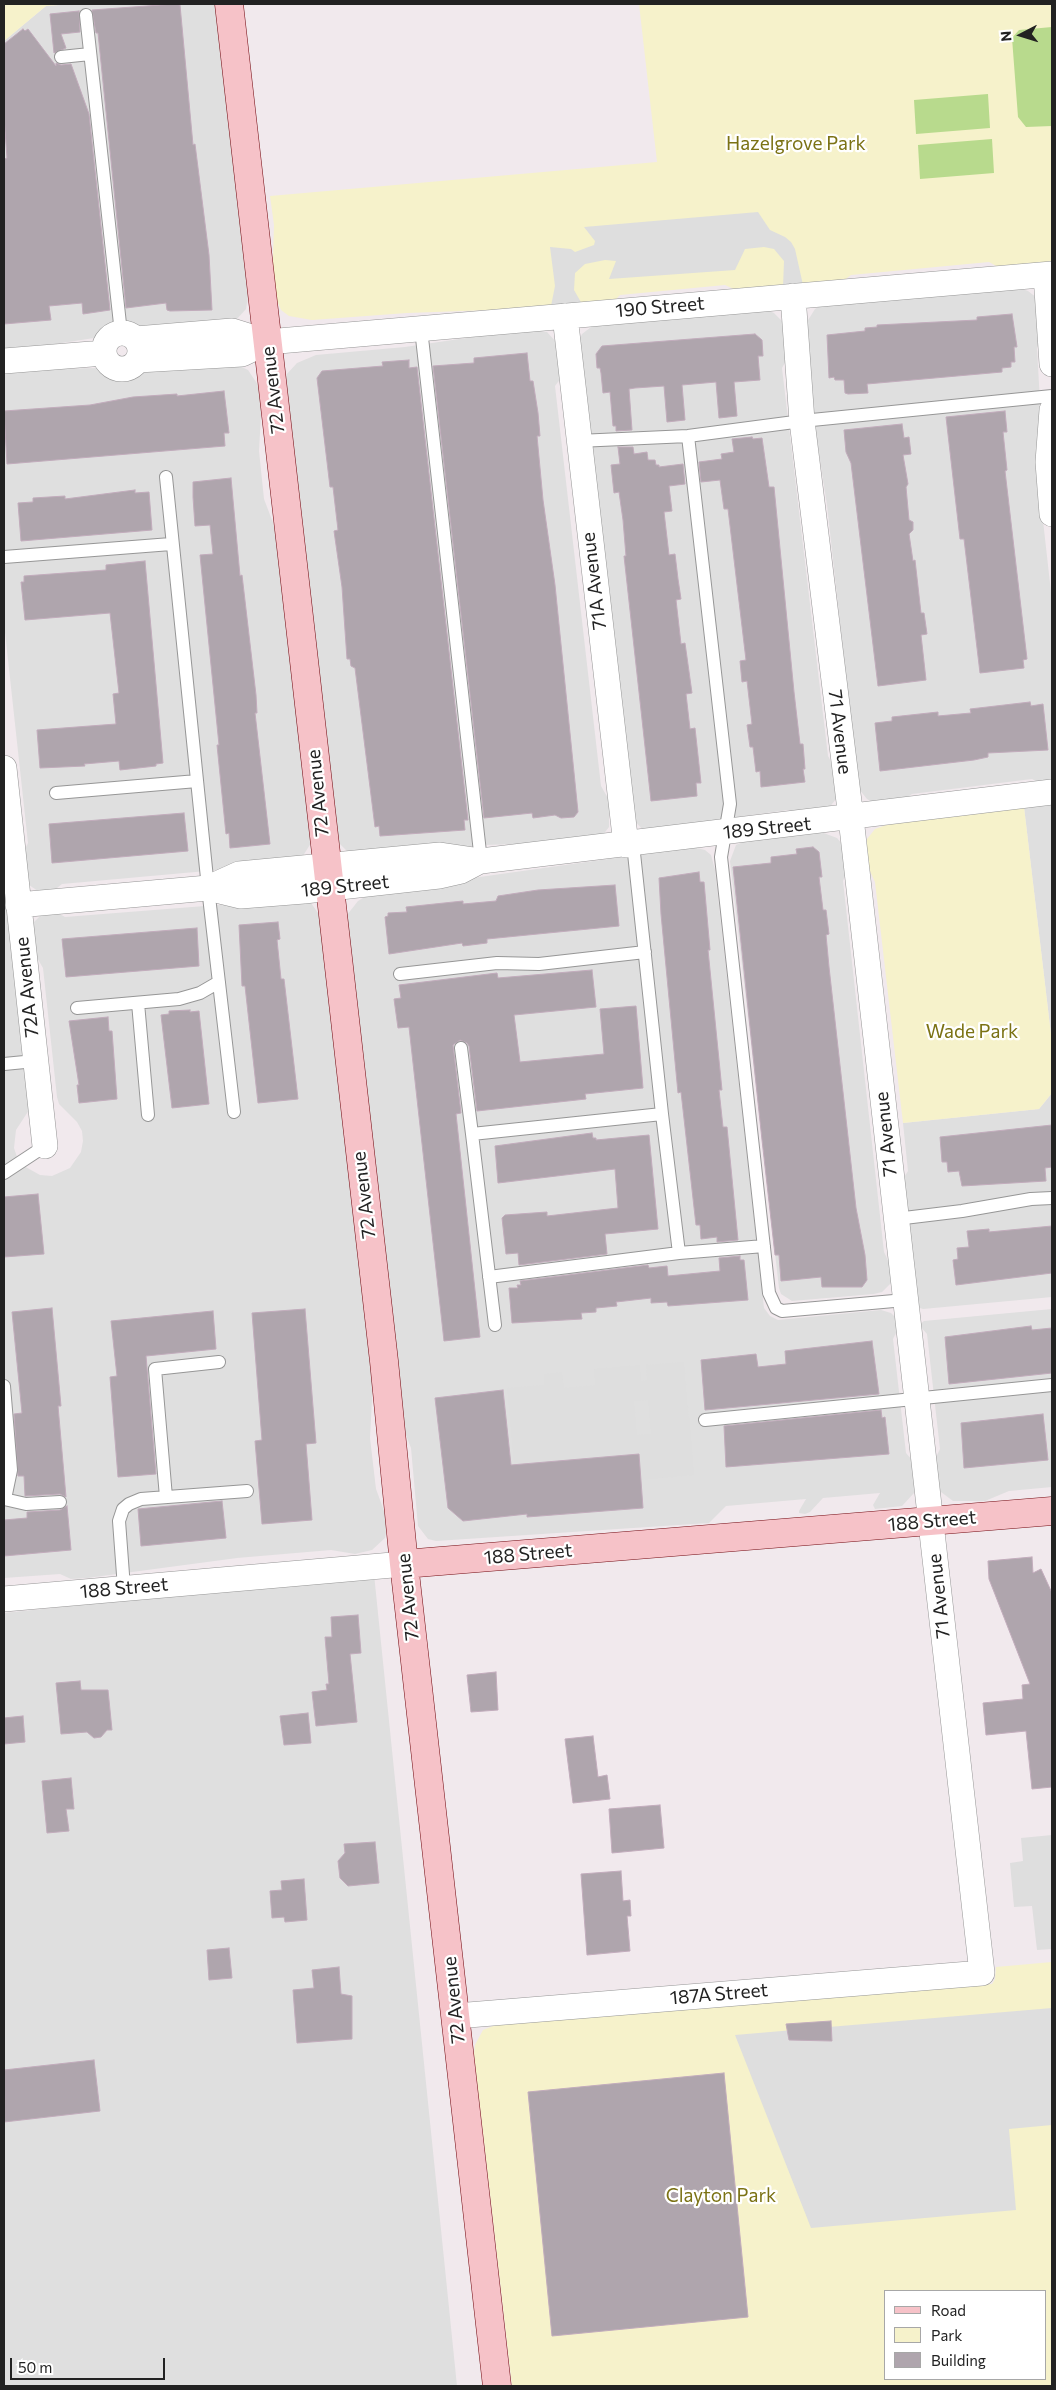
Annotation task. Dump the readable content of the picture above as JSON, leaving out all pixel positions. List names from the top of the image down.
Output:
{
  "streets": {
    "main road": ["72 Avenue", "188 Street"],
    "street": [
      "190 Street",
      "71A Avenue",
      "71 Avenue",
      "189 Street",
      "72A Avenue",
      "187A Street"
    ]
  },
  "crossings": [
    ["190 Street", "72 Avenue"],
    ["190 Street", "71A Avenue"],
    ["190 Street", "71 Avenue"],
    ["72 Avenue", "189 Street"],
    ["72 Avenue", "188 Street"],
    ["72 Avenue", "187A Street"],
    ["71A Avenue", "189 Street"],
    ["71 Avenue", "189 Street"],
    ["71 Avenue", "188 Street"],
    ["71 Avenue", "187A Street"],
    ["189 Street", "72A Avenue"]
  ],
  "parks": ["Hazelgrove Park", "Wade Park", "Clayton Park"],
  "legend": ["Road", "Park", "Building"],
  "scale_bar": "50 m",
  "north": "left"
}
